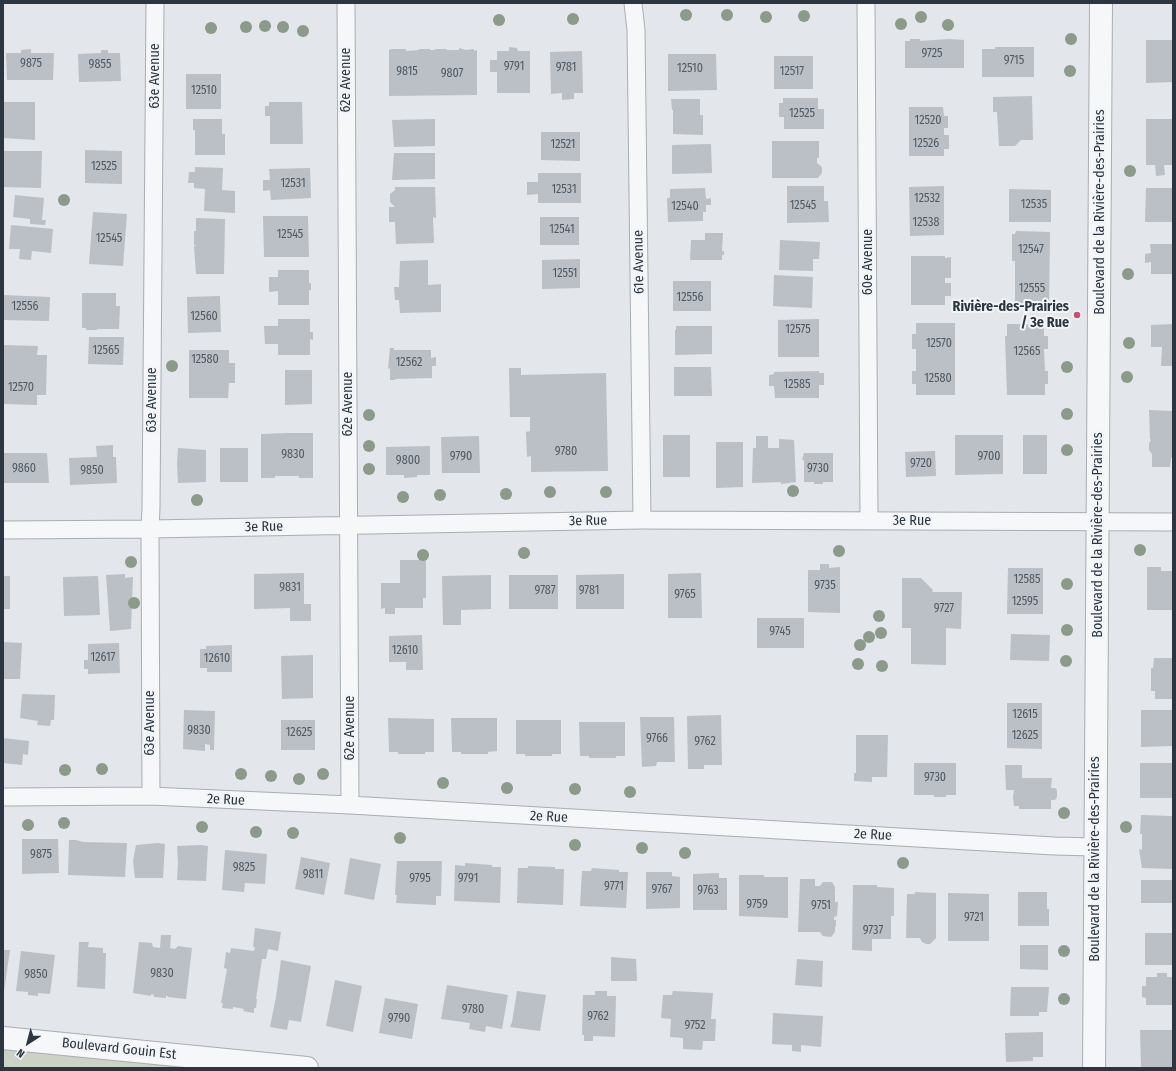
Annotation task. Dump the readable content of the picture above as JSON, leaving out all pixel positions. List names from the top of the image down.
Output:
{
  "streets": {
    "street": [
      "63e Avenue",
      "62e Avenue",
      "Boulevard de la Rivière-des-Prairies",
      "61e Avenue",
      "60e Avenue",
      "3e Rue",
      "2e Rue",
      "Boulevard Gouin Est"
    ]
  },
  "crossings": [
    ["63e Avenue", "3e Rue"],
    ["63e Avenue", "2e Rue"],
    ["62e Avenue", "3e Rue"],
    ["62e Avenue", "2e Rue"],
    ["Boulevard de la Rivière-des-Prairies", "3e Rue"],
    ["Boulevard de la Rivière-des-Prairies", "2e Rue"],
    ["61e Avenue", "3e Rue"],
    ["60e Avenue", "3e Rue"]
  ],
  "places": ["Rivière-des-Prairies / 3e Rue"],
  "house_numbers": [
    "9725",
    "9715",
    "9875",
    "9855",
    "9791",
    "9781",
    "12510",
    "9815",
    "12517",
    "9807",
    "12510",
    "12525",
    "12520",
    "12526",
    "12521",
    "12525",
    "12531",
    "12531",
    "12532",
    "12535",
    "12545",
    "12540",
    "12538",
    "12541",
    "12545",
    "12545",
    "12547",
    "12551",
    "12555",
    "12556",
    "12556",
    "12560",
    "12575",
    "12570",
    "12565",
    "12565",
    "12580",
    "12562",
    "12580",
    "12585",
    "12570",
    "9780",
    "9830",
    "9790",
    "9700",
    "9800",
    "9720",
    "9860",
    "9730",
    "9850",
    "12585",
    "9735",
    "9831",
    "9787",
    "9781",
    "9765",
    "12595",
    "9727",
    "9745",
    "12610",
    "12617",
    "12610",
    "12615",
    "9830",
    "12625",
    "12625",
    "9766",
    "9762",
    "9730",
    "9875",
    "9825",
    "9811",
    "9795",
    "9791",
    "9771",
    "9767",
    "9763",
    "9759",
    "9751",
    "9721",
    "9737",
    "9830",
    "9850",
    "9780",
    "9762",
    "9790",
    "9752"
  ],
  "north": "bottom left"
}
